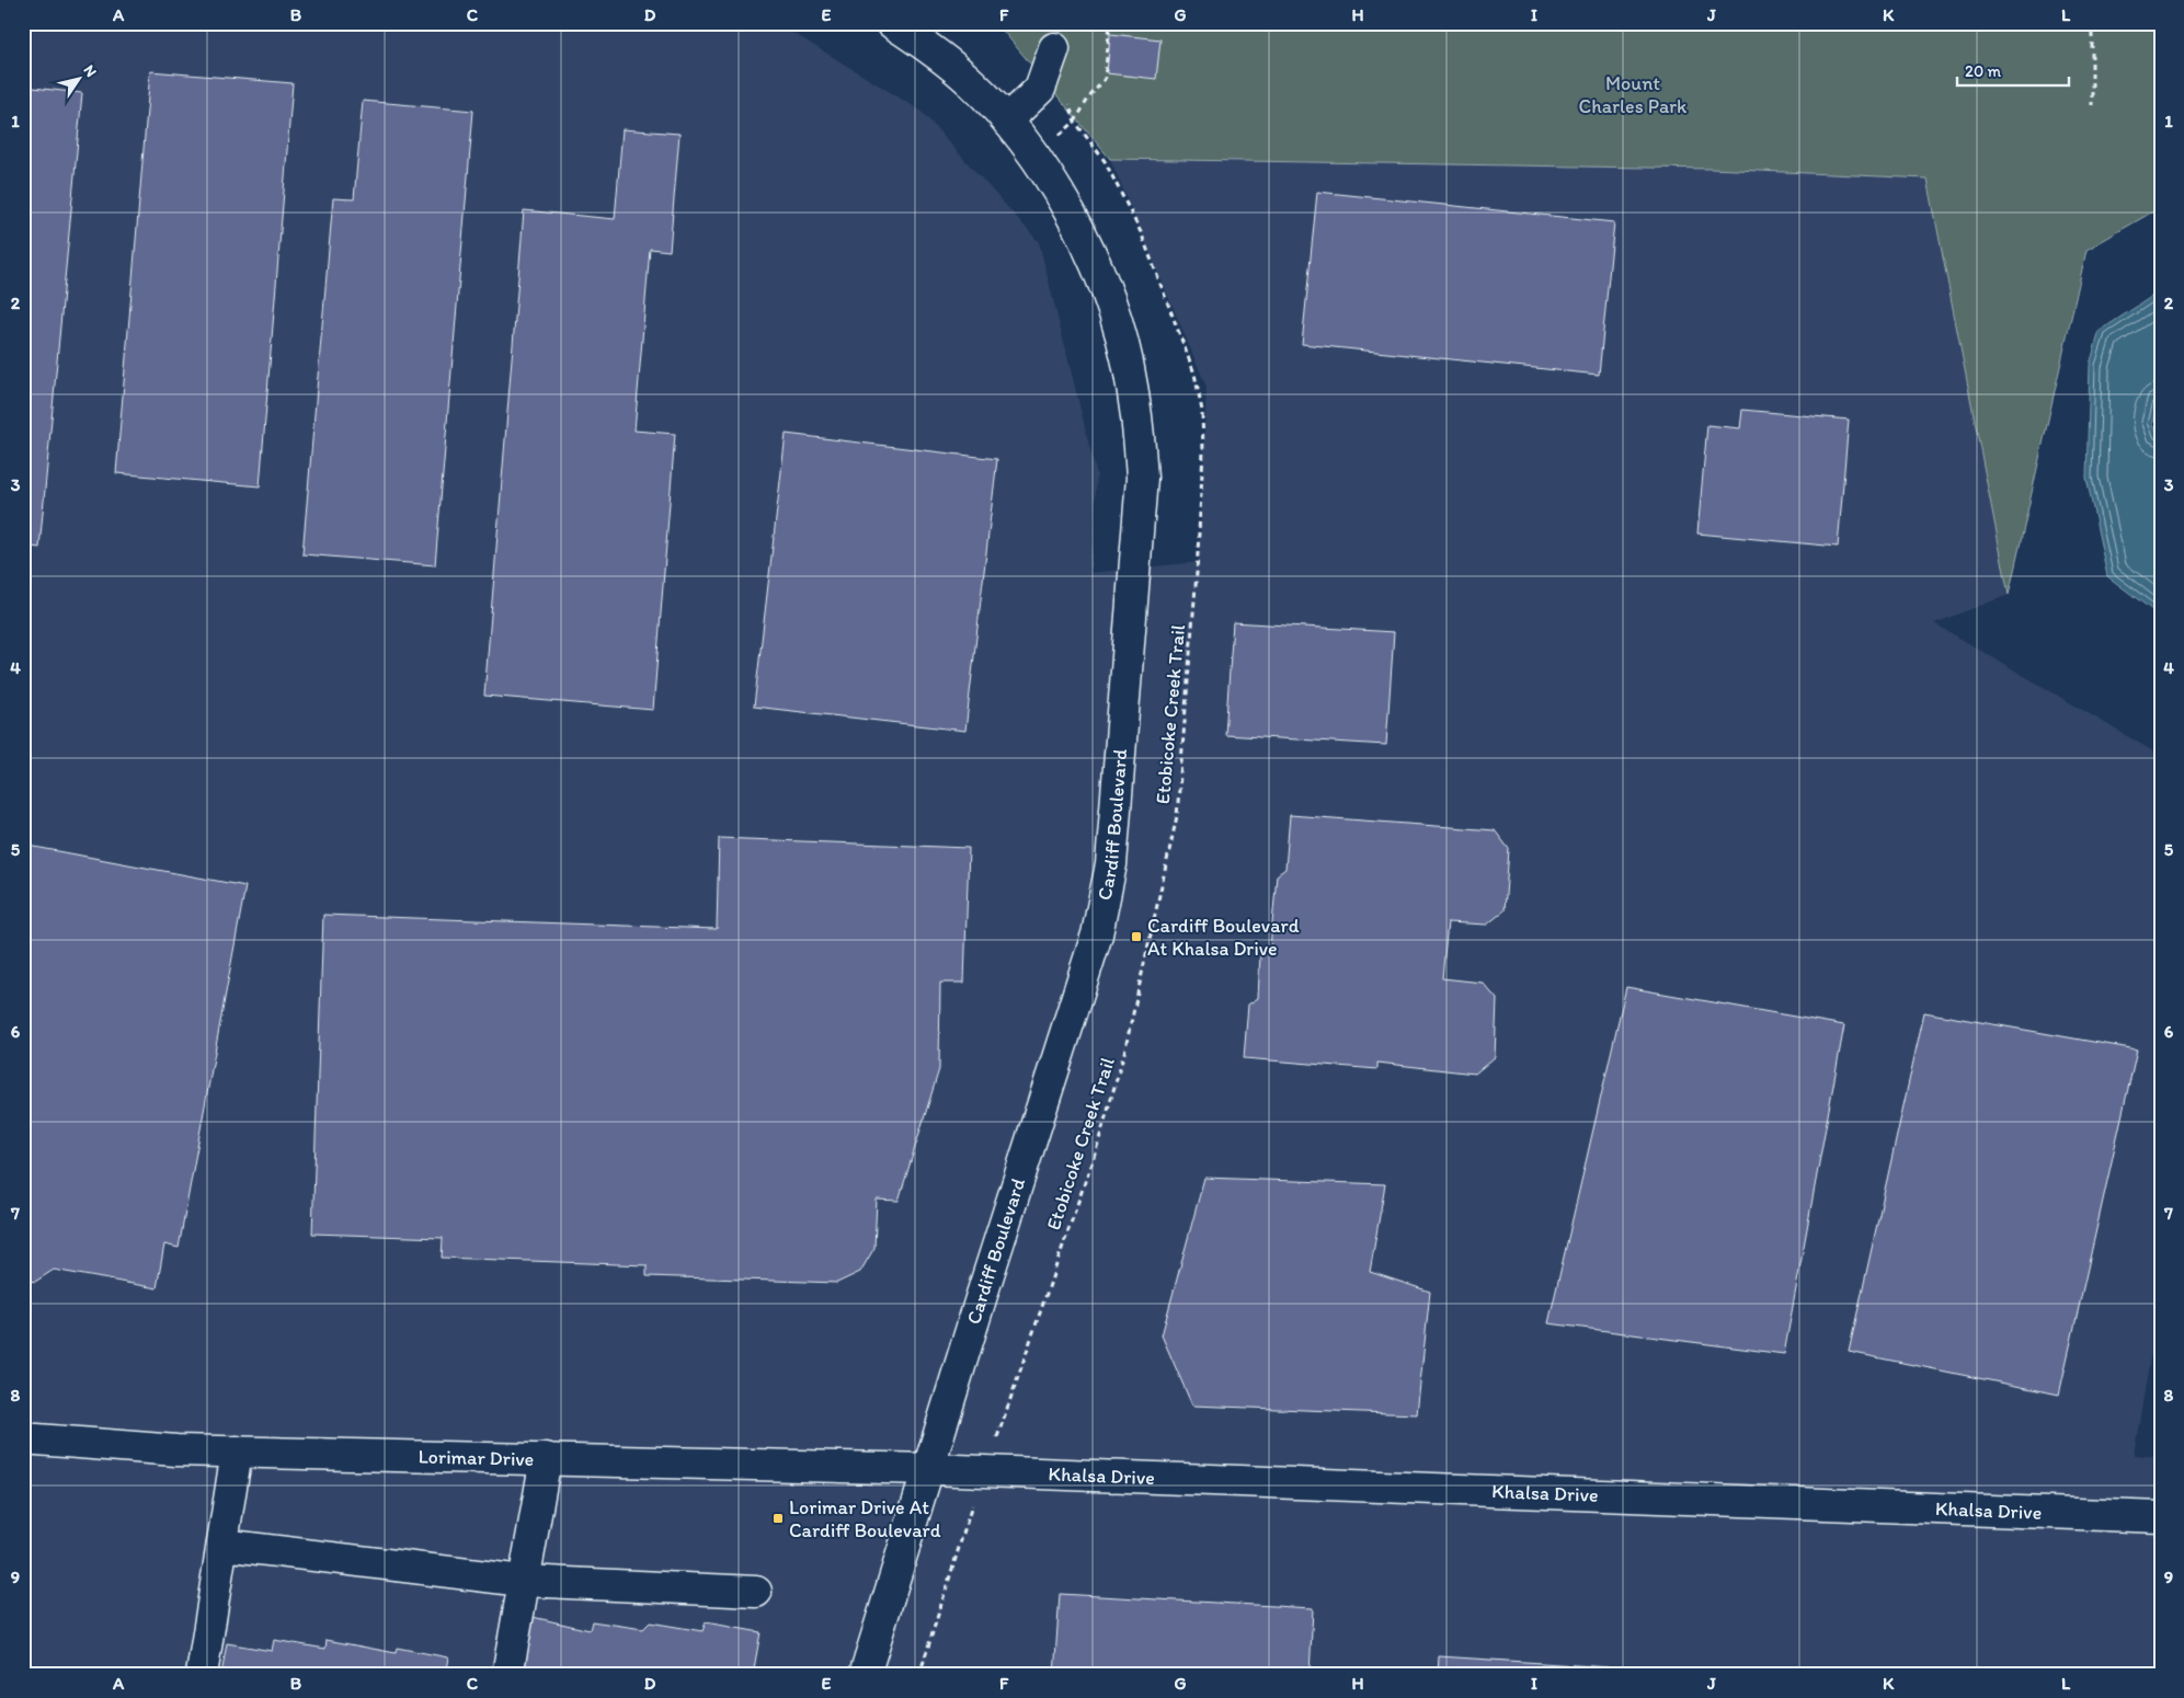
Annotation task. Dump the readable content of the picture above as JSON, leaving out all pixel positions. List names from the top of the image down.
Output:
{
  "streets": {
    "street": ["Cardiff Boulevard", "Lorimar Drive", "Khalsa Drive"],
    "path": ["Etobicoke Creek Trail"]
  },
  "crossings": [
    ["Cardiff Boulevard", "Lorimar Drive"],
    ["Cardiff Boulevard", "Khalsa Drive"],
    ["Lorimar Drive", "Khalsa Drive"]
  ],
  "parks": ["Mount Charles Park"],
  "places": {
    "transit": ["Cardiff Boulevard At Khalsa Drive", "Lorimar Drive At Cardiff Boulevard"]
  },
  "scale_bar": "20 m",
  "north": "top right",
  "grid": {
    "columns": [
      "A",
      "B",
      "C",
      "D",
      "E",
      "F",
      "G",
      "H",
      "I",
      "J",
      "K",
      "L"
    ],
    "rows": [
      "1",
      "2",
      "3",
      "4",
      "5",
      "6",
      "7",
      "8",
      "9"
    ]
  }
}
